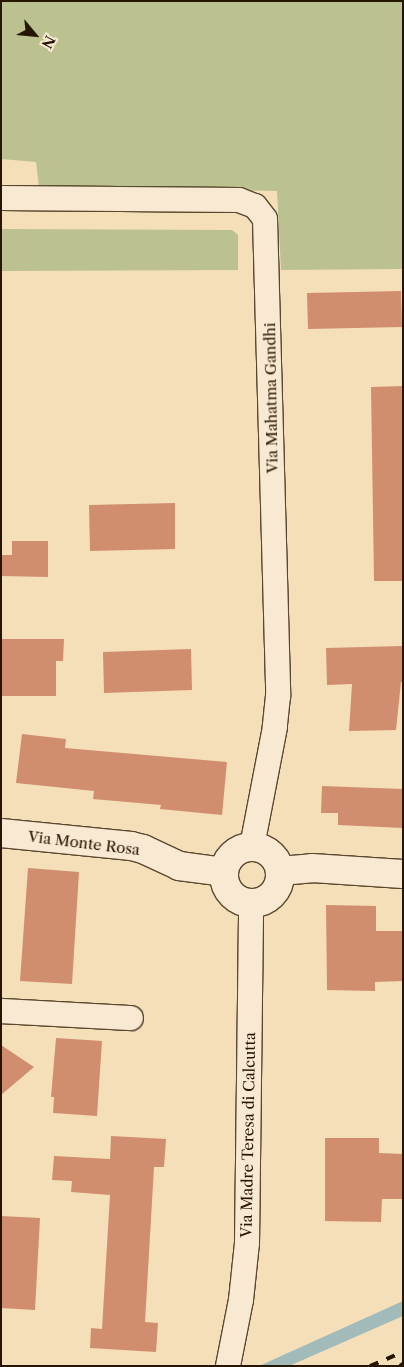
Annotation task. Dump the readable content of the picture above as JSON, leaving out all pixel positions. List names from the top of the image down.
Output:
{
  "streets": {
    "street": ["Via Mahatma Gandhi", "Via Monte Rosa", "Via Madre Teresa di Calcutta"]
  },
  "crossings": [
    ["Via Mahatma Gandhi", "Via Monte Rosa"],
    ["Via Mahatma Gandhi", "Via Madre Teresa di Calcutta"],
    ["Via Monte Rosa", "Via Madre Teresa di Calcutta"]
  ],
  "north": "bottom right"
}
